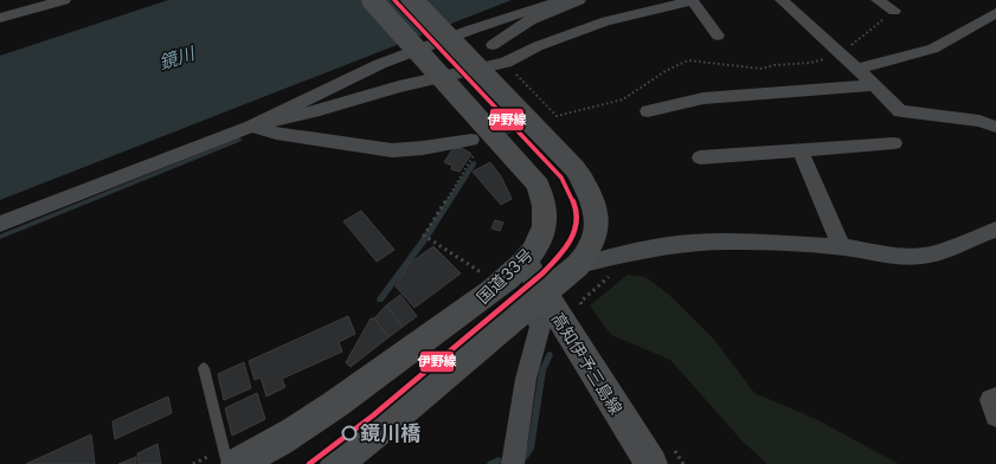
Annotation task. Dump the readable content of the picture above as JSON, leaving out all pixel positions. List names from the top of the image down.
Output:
{
  "streets": {
    "highway": ["国道33号"],
    "main road": ["高知伊予三島線"]
  },
  "crossings": [
    ["国道33号", "高知伊予三島線"]
  ],
  "water": ["鏡川"],
  "places": ["鏡川橋"],
  "lines": ["transit line 伊野線"]
}
